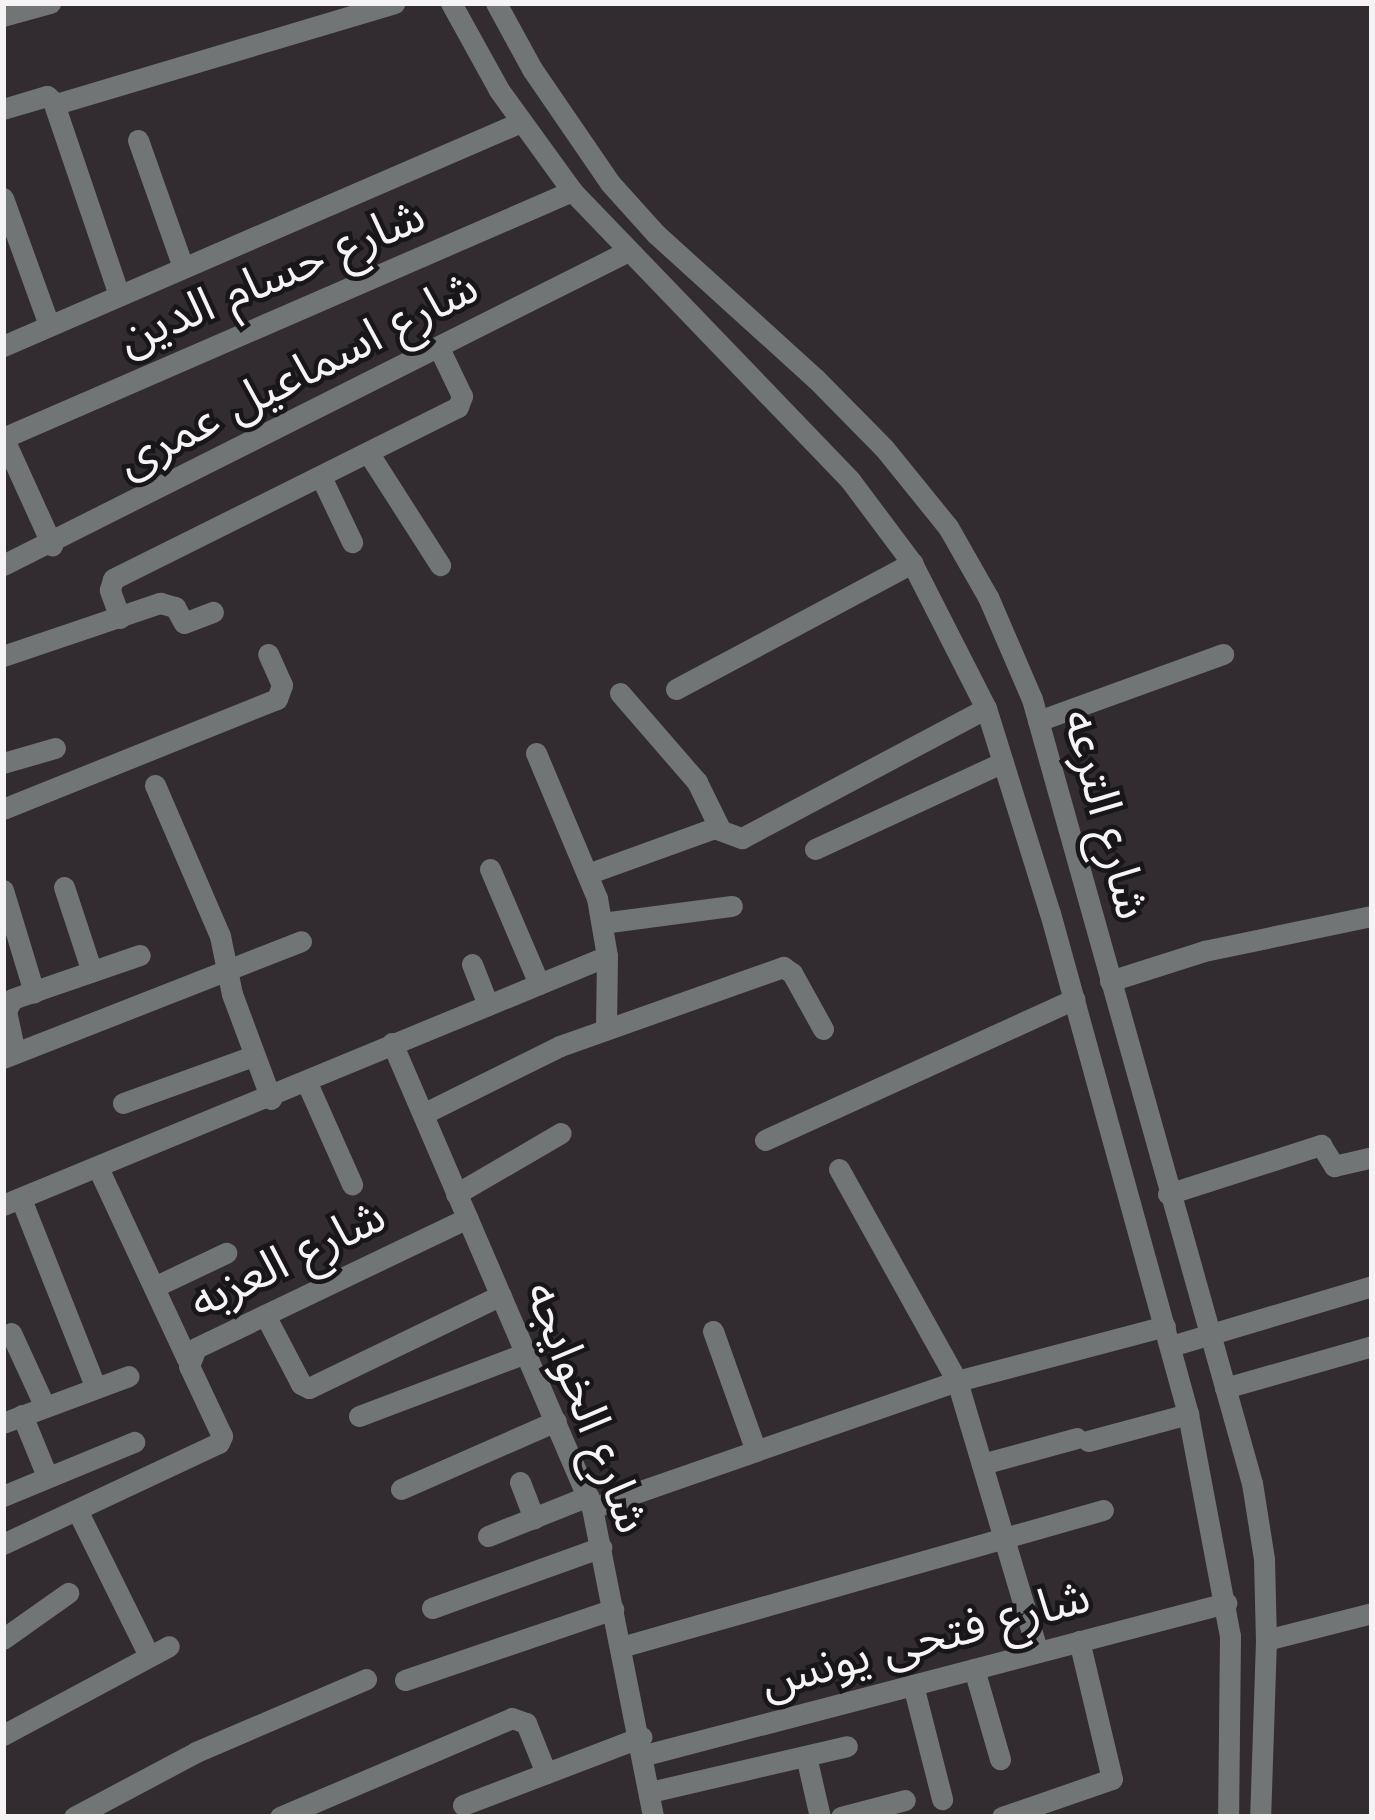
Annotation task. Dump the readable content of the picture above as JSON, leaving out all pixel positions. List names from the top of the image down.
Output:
{
  "streets": {
    "street": [
      "شارع حسام الدين",
      "شارع اسماعيل عمرى",
      "شارع الترعه",
      "شارع العزبه",
      "شارع الخوايجه",
      "شارع فتحى يونس"
    ]
  },
  "crossings": [
    ["شارع حسام الدين", "شارع الترعه"],
    ["شارع اسماعيل عمرى", "شارع الترعه"],
    ["شارع الترعه", "شارع فتحى يونس"],
    ["شارع العزبه", "شارع الخوايجه"],
    ["شارع الخوايجه", "شارع فتحى يونس"]
  ]
}
